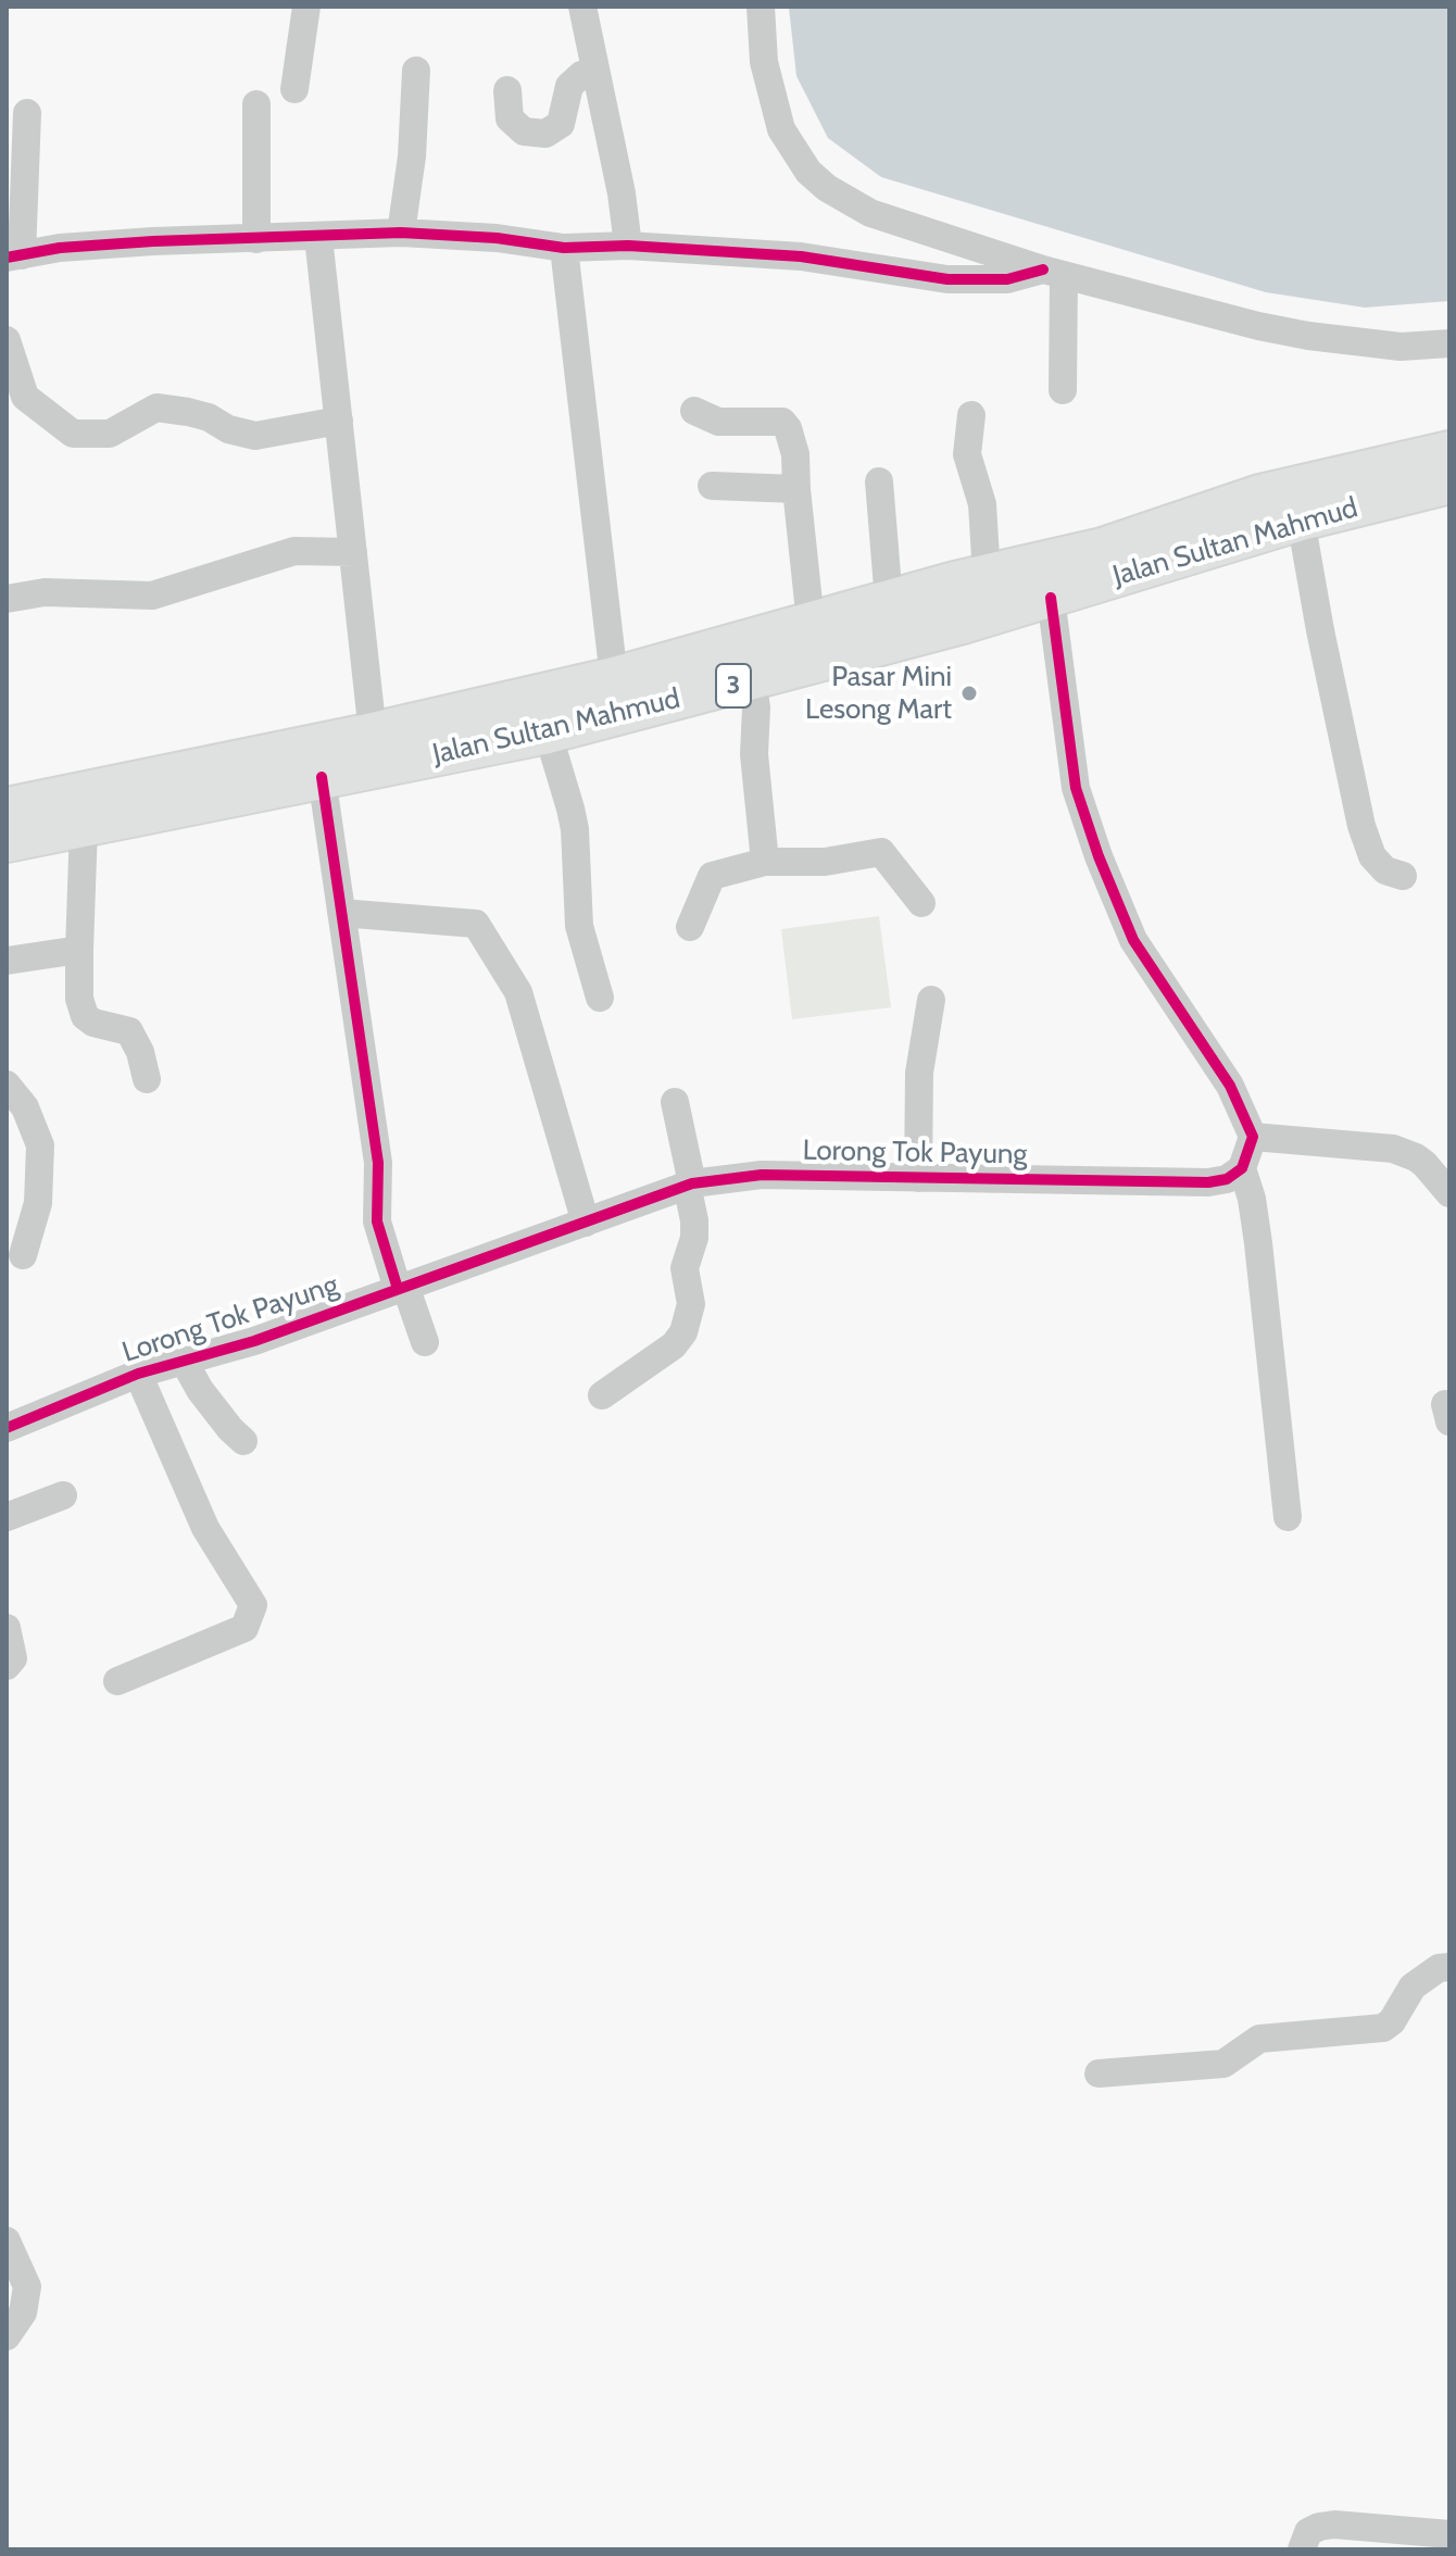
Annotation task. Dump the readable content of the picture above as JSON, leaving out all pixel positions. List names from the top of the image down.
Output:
{
  "streets": {
    "highway": ["Jalan Sultan Mahmud", "3"],
    "street": ["Lorong Tok Payung"]
  },
  "places": ["Pasar Mini Lesong Mart"]
}
